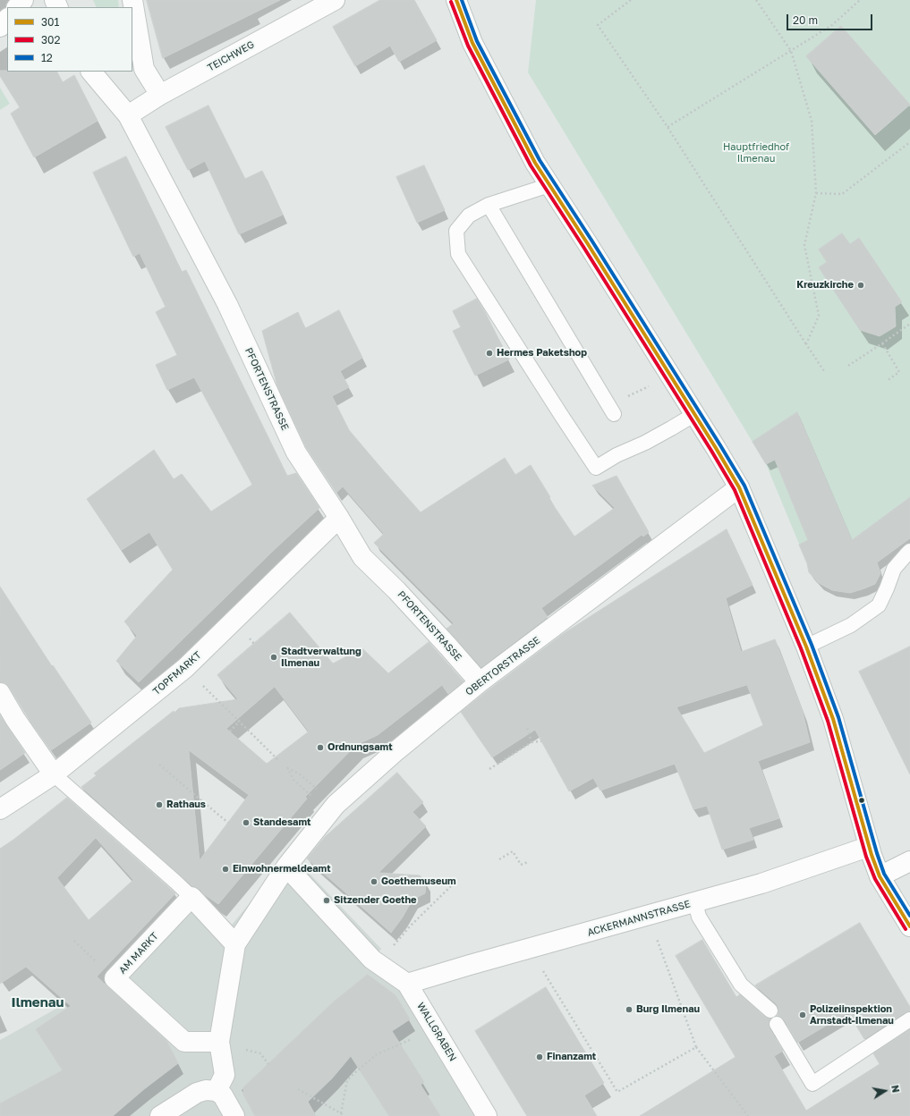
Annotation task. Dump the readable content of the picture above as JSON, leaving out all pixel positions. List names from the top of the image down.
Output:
{
  "streets": {
    "street": [
      "TEICHWEG",
      "PFORTENSTRASSE",
      "OBERTORSTRASSE",
      "TOPFMARKT",
      "ACKERMANNSTRASSE",
      "AM MARKT",
      "WALLGRABEN"
    ]
  },
  "crossings": [
    ["TEICHWEG", "PFORTENSTRASSE"],
    ["PFORTENSTRASSE", "OBERTORSTRASSE"],
    ["PFORTENSTRASSE", "TOPFMARKT"],
    ["OBERTORSTRASSE", "WALLGRABEN"],
    ["ACKERMANNSTRASSE", "WALLGRABEN"]
  ],
  "districts": ["Ilmenau"],
  "parks": ["Hauptfriedhof Ilmenau"],
  "places": [
    "Kreuzkirche",
    "Hermes Paketshop",
    "Stadtverwaltung Ilmenau",
    "Ordnungsamt",
    "Rathaus",
    "Standesamt",
    "Einwohnermeldeamt",
    "Goethemuseum",
    "Sitzender Goethe",
    "Burg Ilmenau",
    "Polizeiinspektion Arnstadt-Ilmenau",
    "Finanzamt"
  ],
  "lines": ["transit line 301", "transit line 12", "transit line 302"],
  "legend": ["301", "302", "12"],
  "scale_bar": "20 m",
  "north": "right"
}
